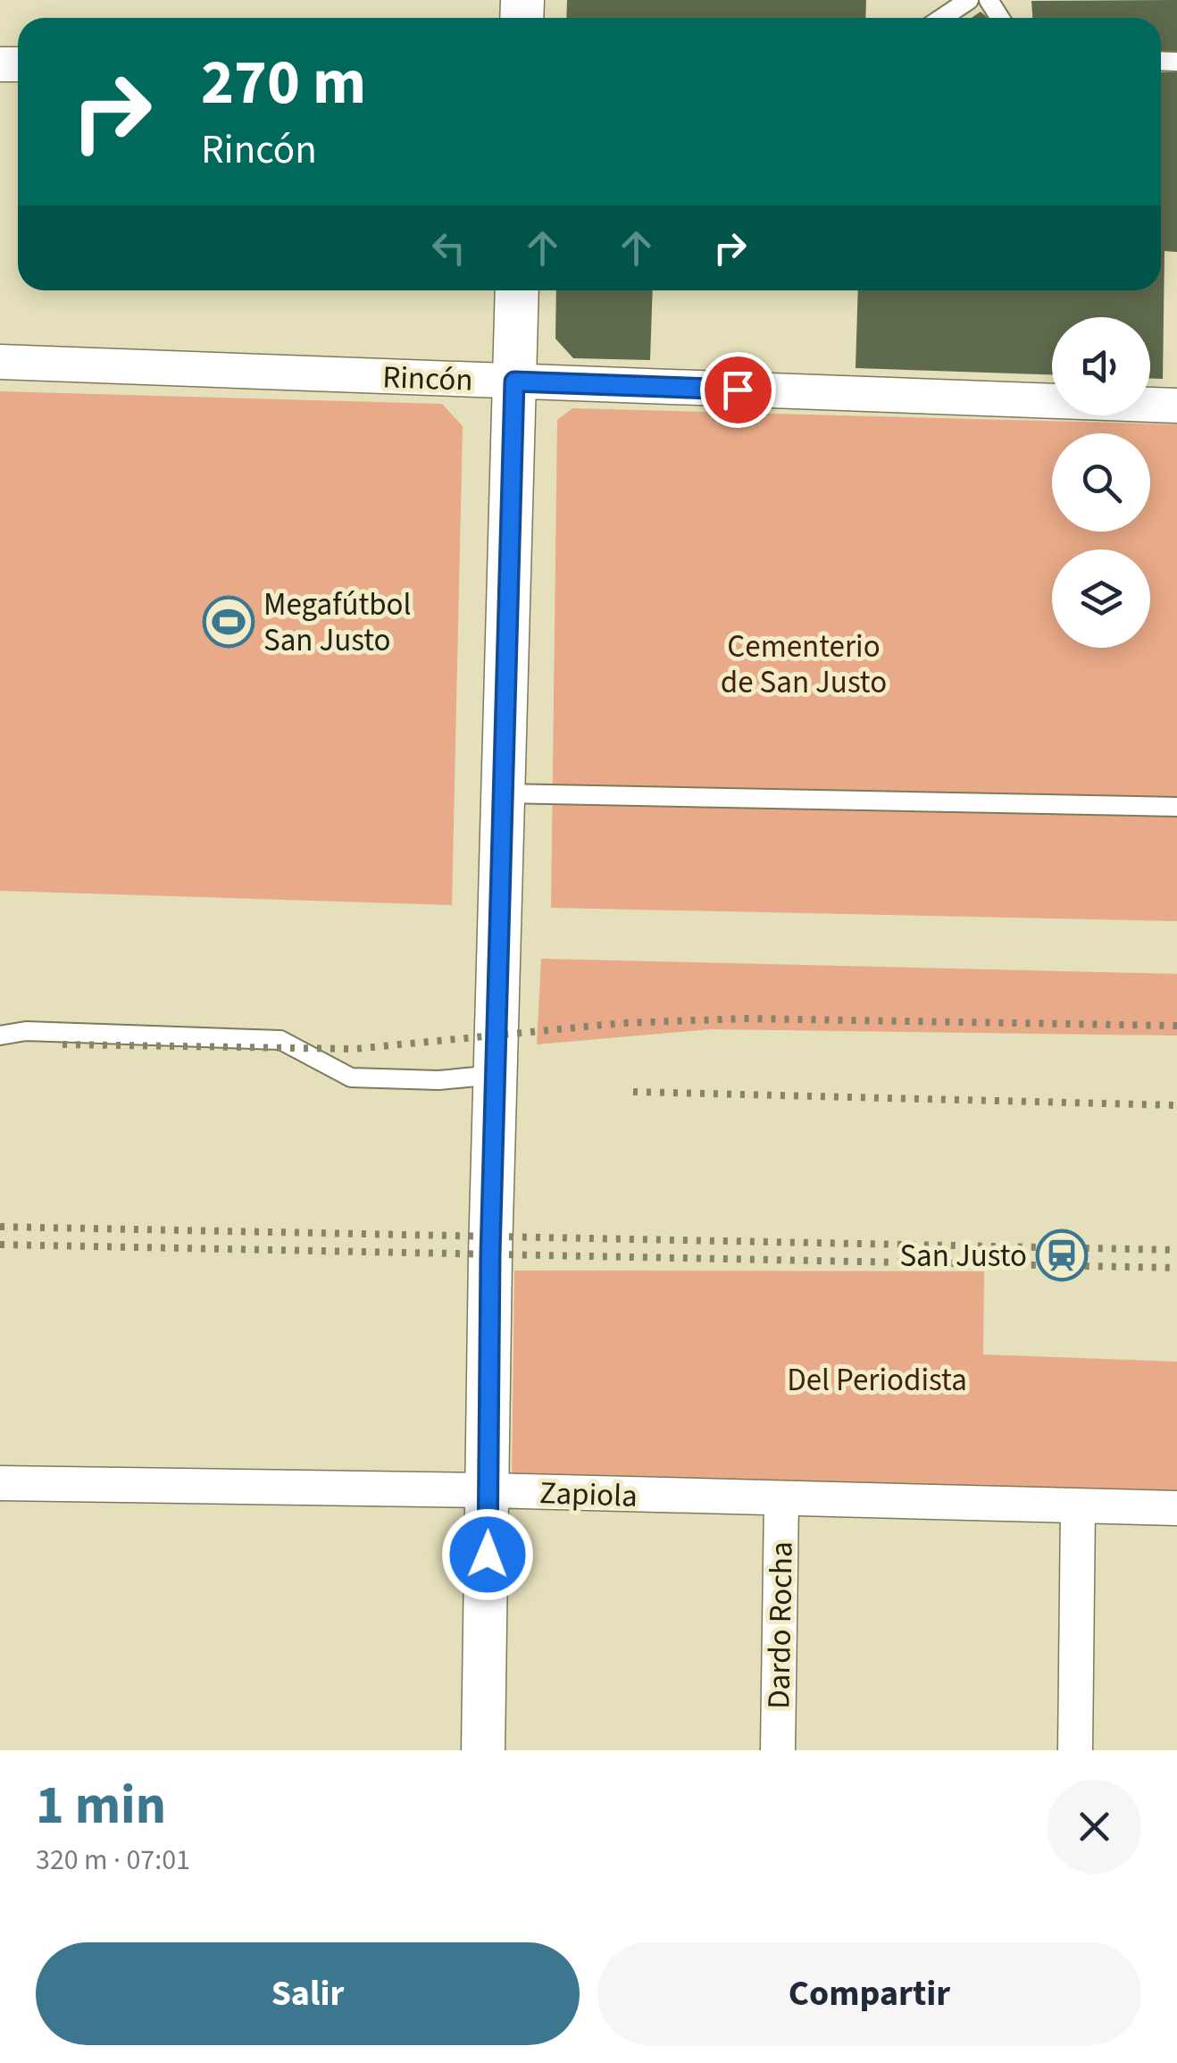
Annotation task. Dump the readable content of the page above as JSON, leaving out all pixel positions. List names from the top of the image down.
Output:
{
  "streets": {
    "street": ["Rincón", "Zapiola", "Dardo Rocha"]
  },
  "crossings": [
    ["Zapiola", "Dardo Rocha"]
  ],
  "parks": ["Cementerio de San Justo", "Del Periodista"],
  "places": {
    "sports": ["Megafútbol San Justo"],
    "station": ["San Justo"]
  },
  "page": {
    "turn": ["270 m", "Rincón"],
    "heading": ["1 min", "320 m · 07:01"],
    "buttons": ["Salir", "Compartir"]
  }
}
